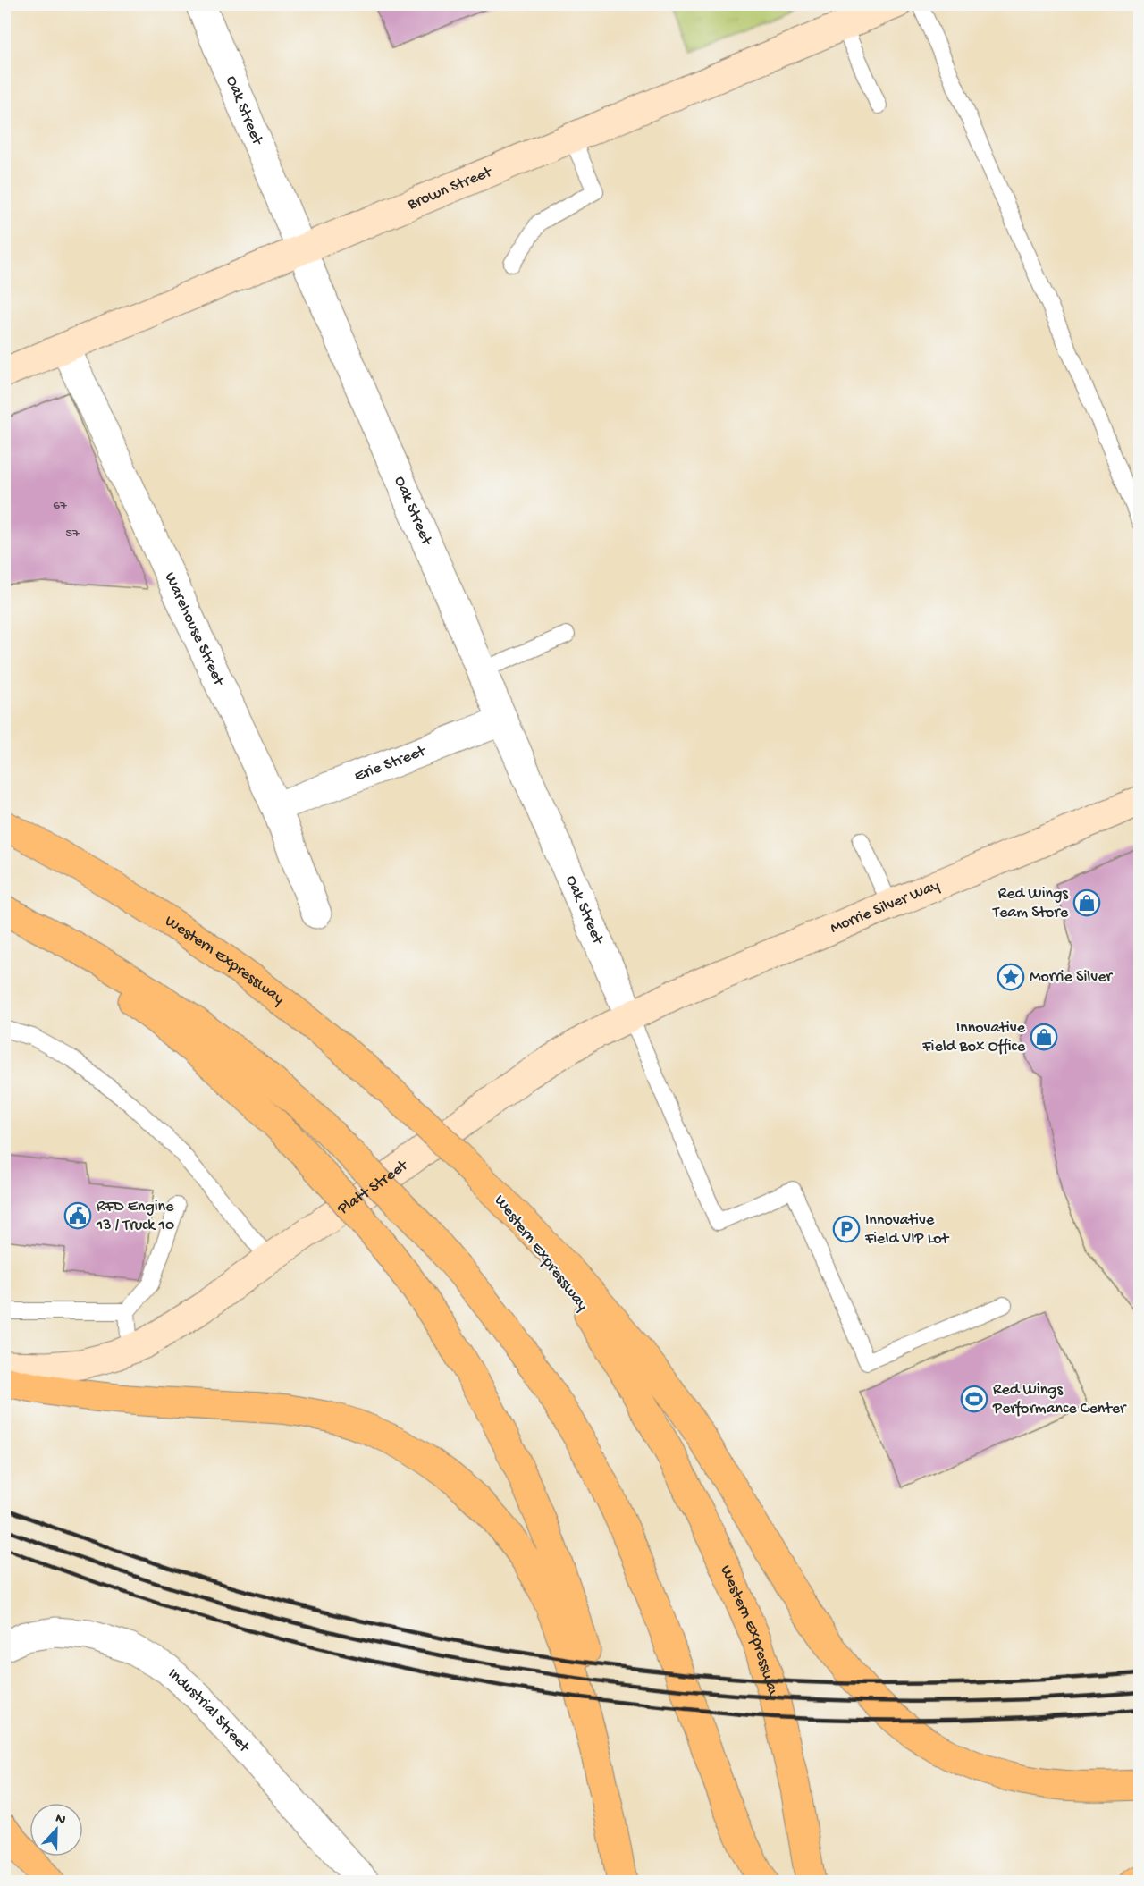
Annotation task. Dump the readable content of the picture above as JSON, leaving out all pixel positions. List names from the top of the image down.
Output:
{
  "streets": {
    "main road": [
      "Brown Street",
      "Morrie Silver Way",
      "Western Expressway",
      "Platt Street"
    ],
    "street": [
      "Oak Street",
      "Warehouse Street",
      "Erie Street",
      "Industrial Street"
    ]
  },
  "crossings": [
    ["Oak Street", "Brown Street"],
    ["Oak Street", "Erie Street"],
    ["Oak Street", "Morrie Silver Way"],
    ["Oak Street", "Platt Street"],
    ["Brown Street", "Warehouse Street"],
    ["Warehouse Street", "Erie Street"],
    ["Morrie Silver Way", "Platt Street"]
  ],
  "places": {
    "shop": ["Red Wings Team Store", "Innovative Field Box Office"],
    "place": ["Morrie Silver"],
    "public building": ["RFD Engine 13 / Truck 10"],
    "parking": ["Innovative Field VIP Lot"],
    "sports": ["Red Wings Performance Center"]
  },
  "house_numbers": ["67", "57"],
  "north": "top"
}
